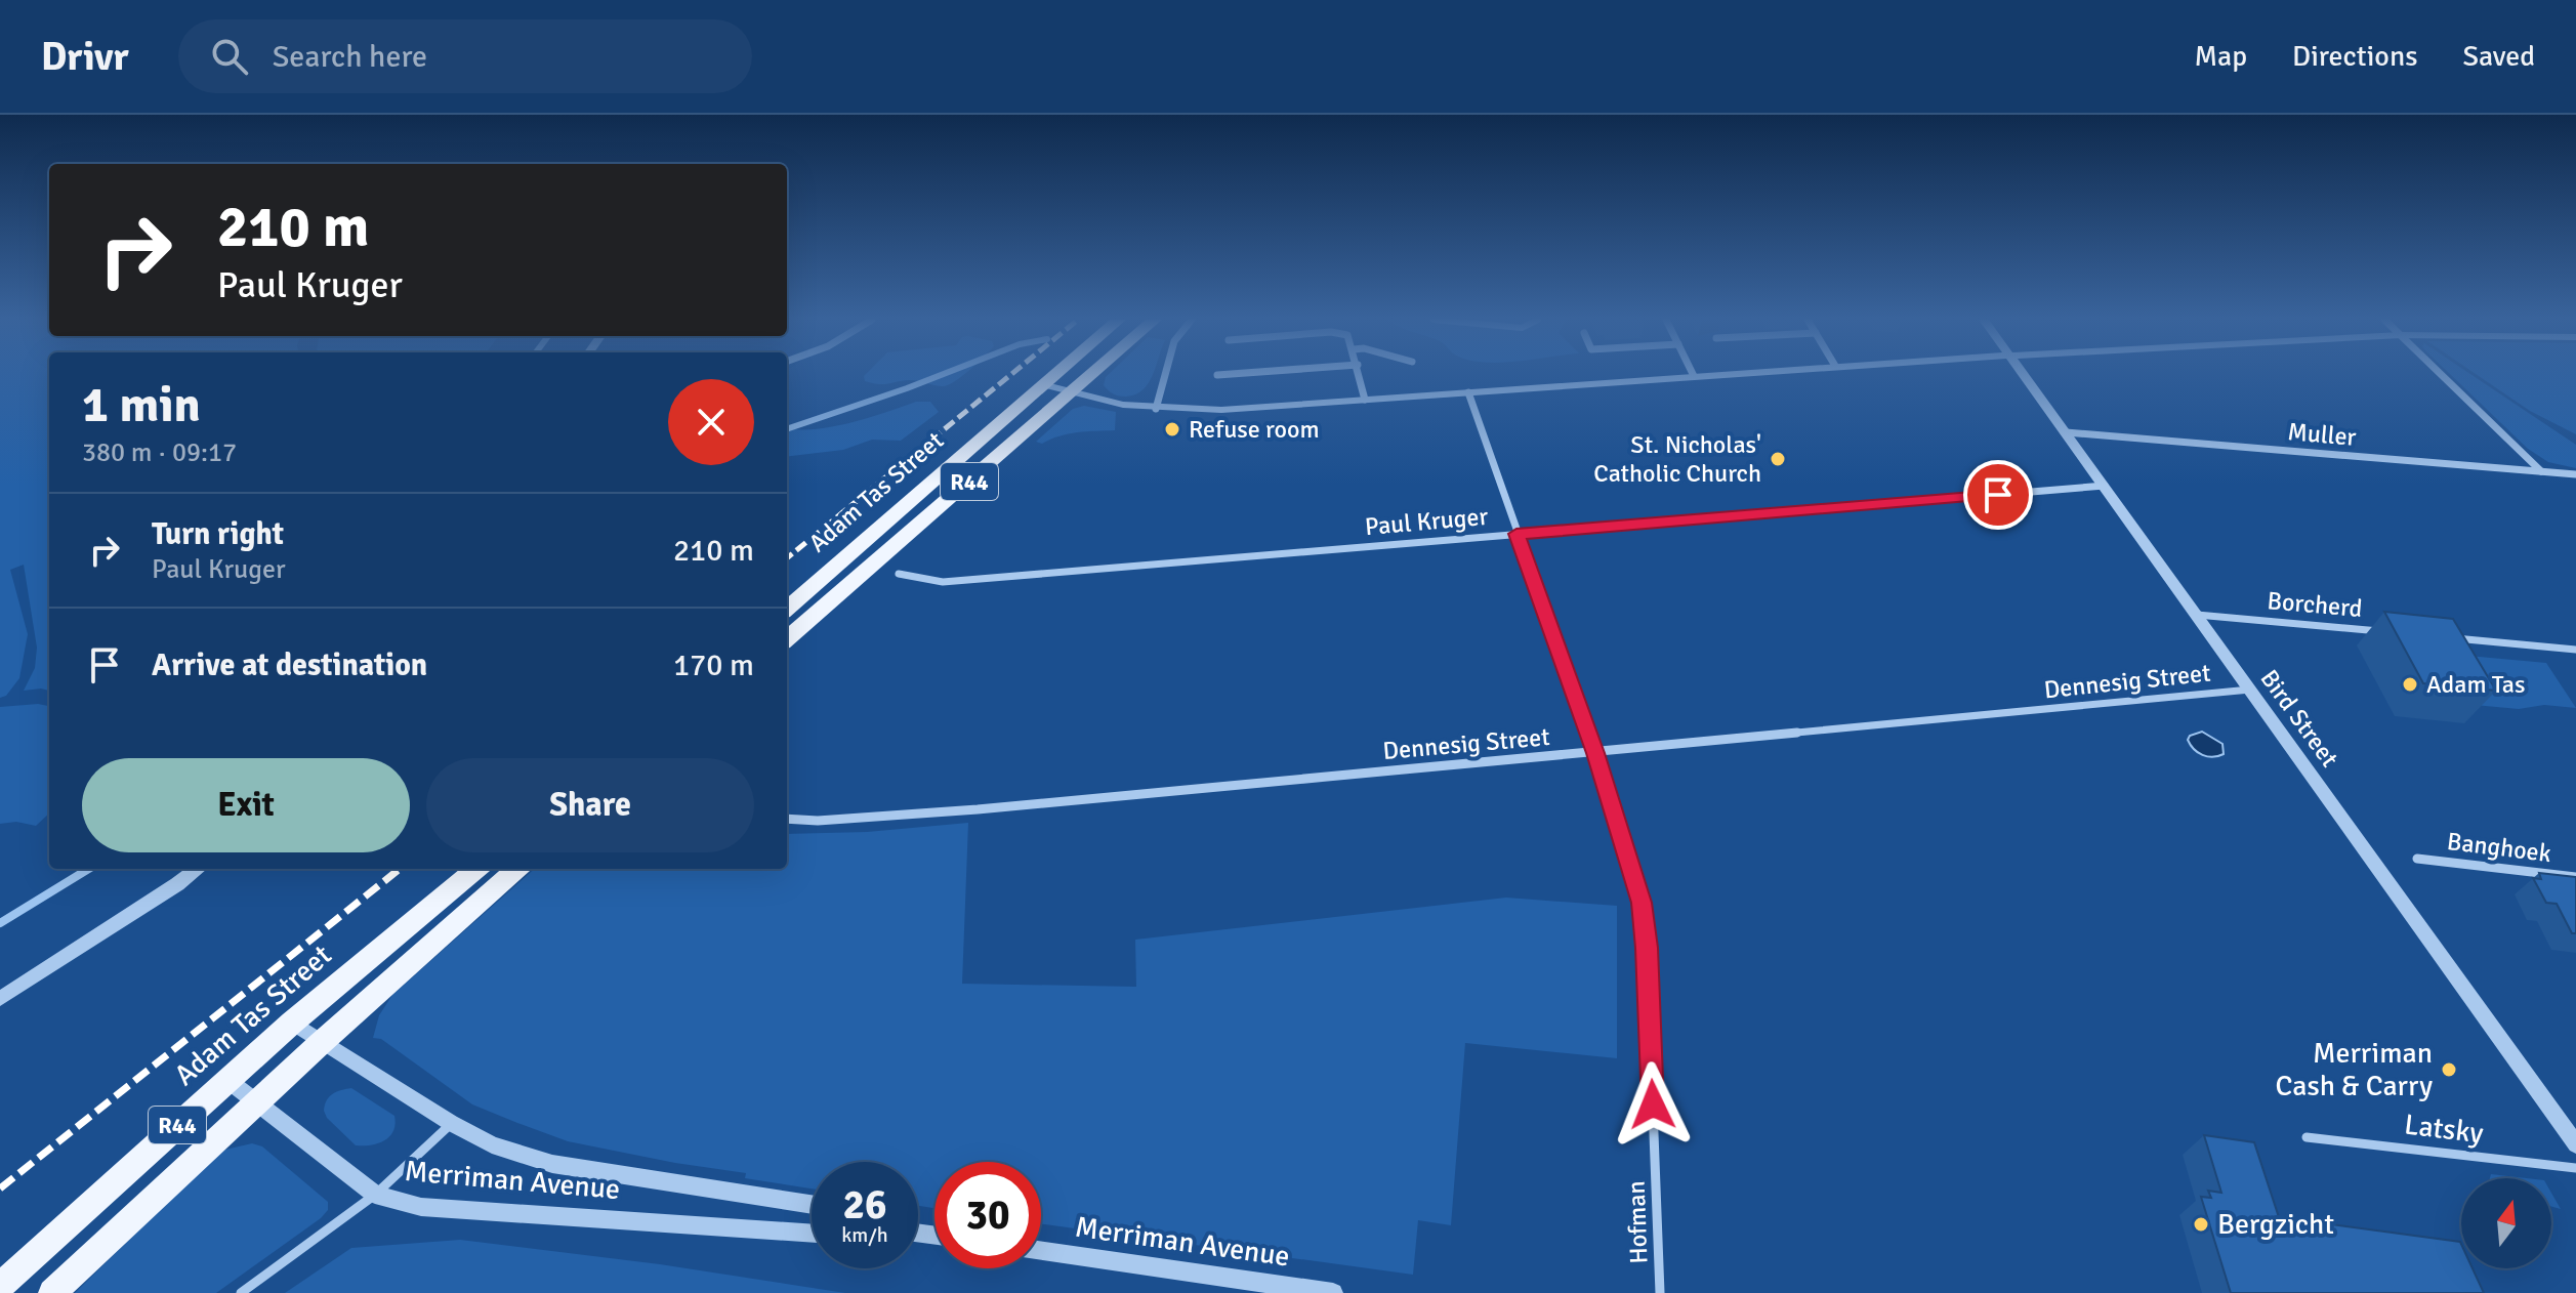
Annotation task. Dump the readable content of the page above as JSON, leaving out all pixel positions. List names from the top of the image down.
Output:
{
  "streets": {
    "main road": ["R44", "Adam Tas Street"],
    "street": [
      "Muller",
      "Paul Kruger",
      "Borcherd",
      "Dennesig Street",
      "Bird Street",
      "Banghoek",
      "Latsky",
      "Merriman Avenue",
      "Hofman"
    ]
  },
  "crossings": [
    ["Muller", "Bird Street"],
    ["R44", "Merriman Avenue"],
    ["Adam Tas Street", "Merriman Avenue"],
    ["Paul Kruger", "Bird Street"],
    ["Paul Kruger", "Hofman"],
    ["Borcherd", "Bird Street"],
    ["Dennesig Street", "Bird Street"],
    ["Dennesig Street", "Hofman"]
  ],
  "places": [
    "Refuse room",
    "St. Nicholas' Catholic Church",
    "Adam Tas",
    "Merriman Cash & Carry",
    "Bergzicht"
  ],
  "north": "top",
  "page": {
    "header": "Drivr",
    "search": "Search here",
    "nav": ["Map", "Directions", "Saved"],
    "turn": ["210 m", "Paul Kruger"],
    "heading": ["1 min", "380 m · 09:17"],
    "list": [
      {
        "name": "Turn right",
        "note": "Paul Kruger",
        "value": "210 m"
      },
      {
        "name": "Arrive at destination",
        "value": "170 m"
      }
    ],
    "buttons": ["Exit", "Share"],
    "speed": "26 km/h",
    "limit": "30"
  }
}
